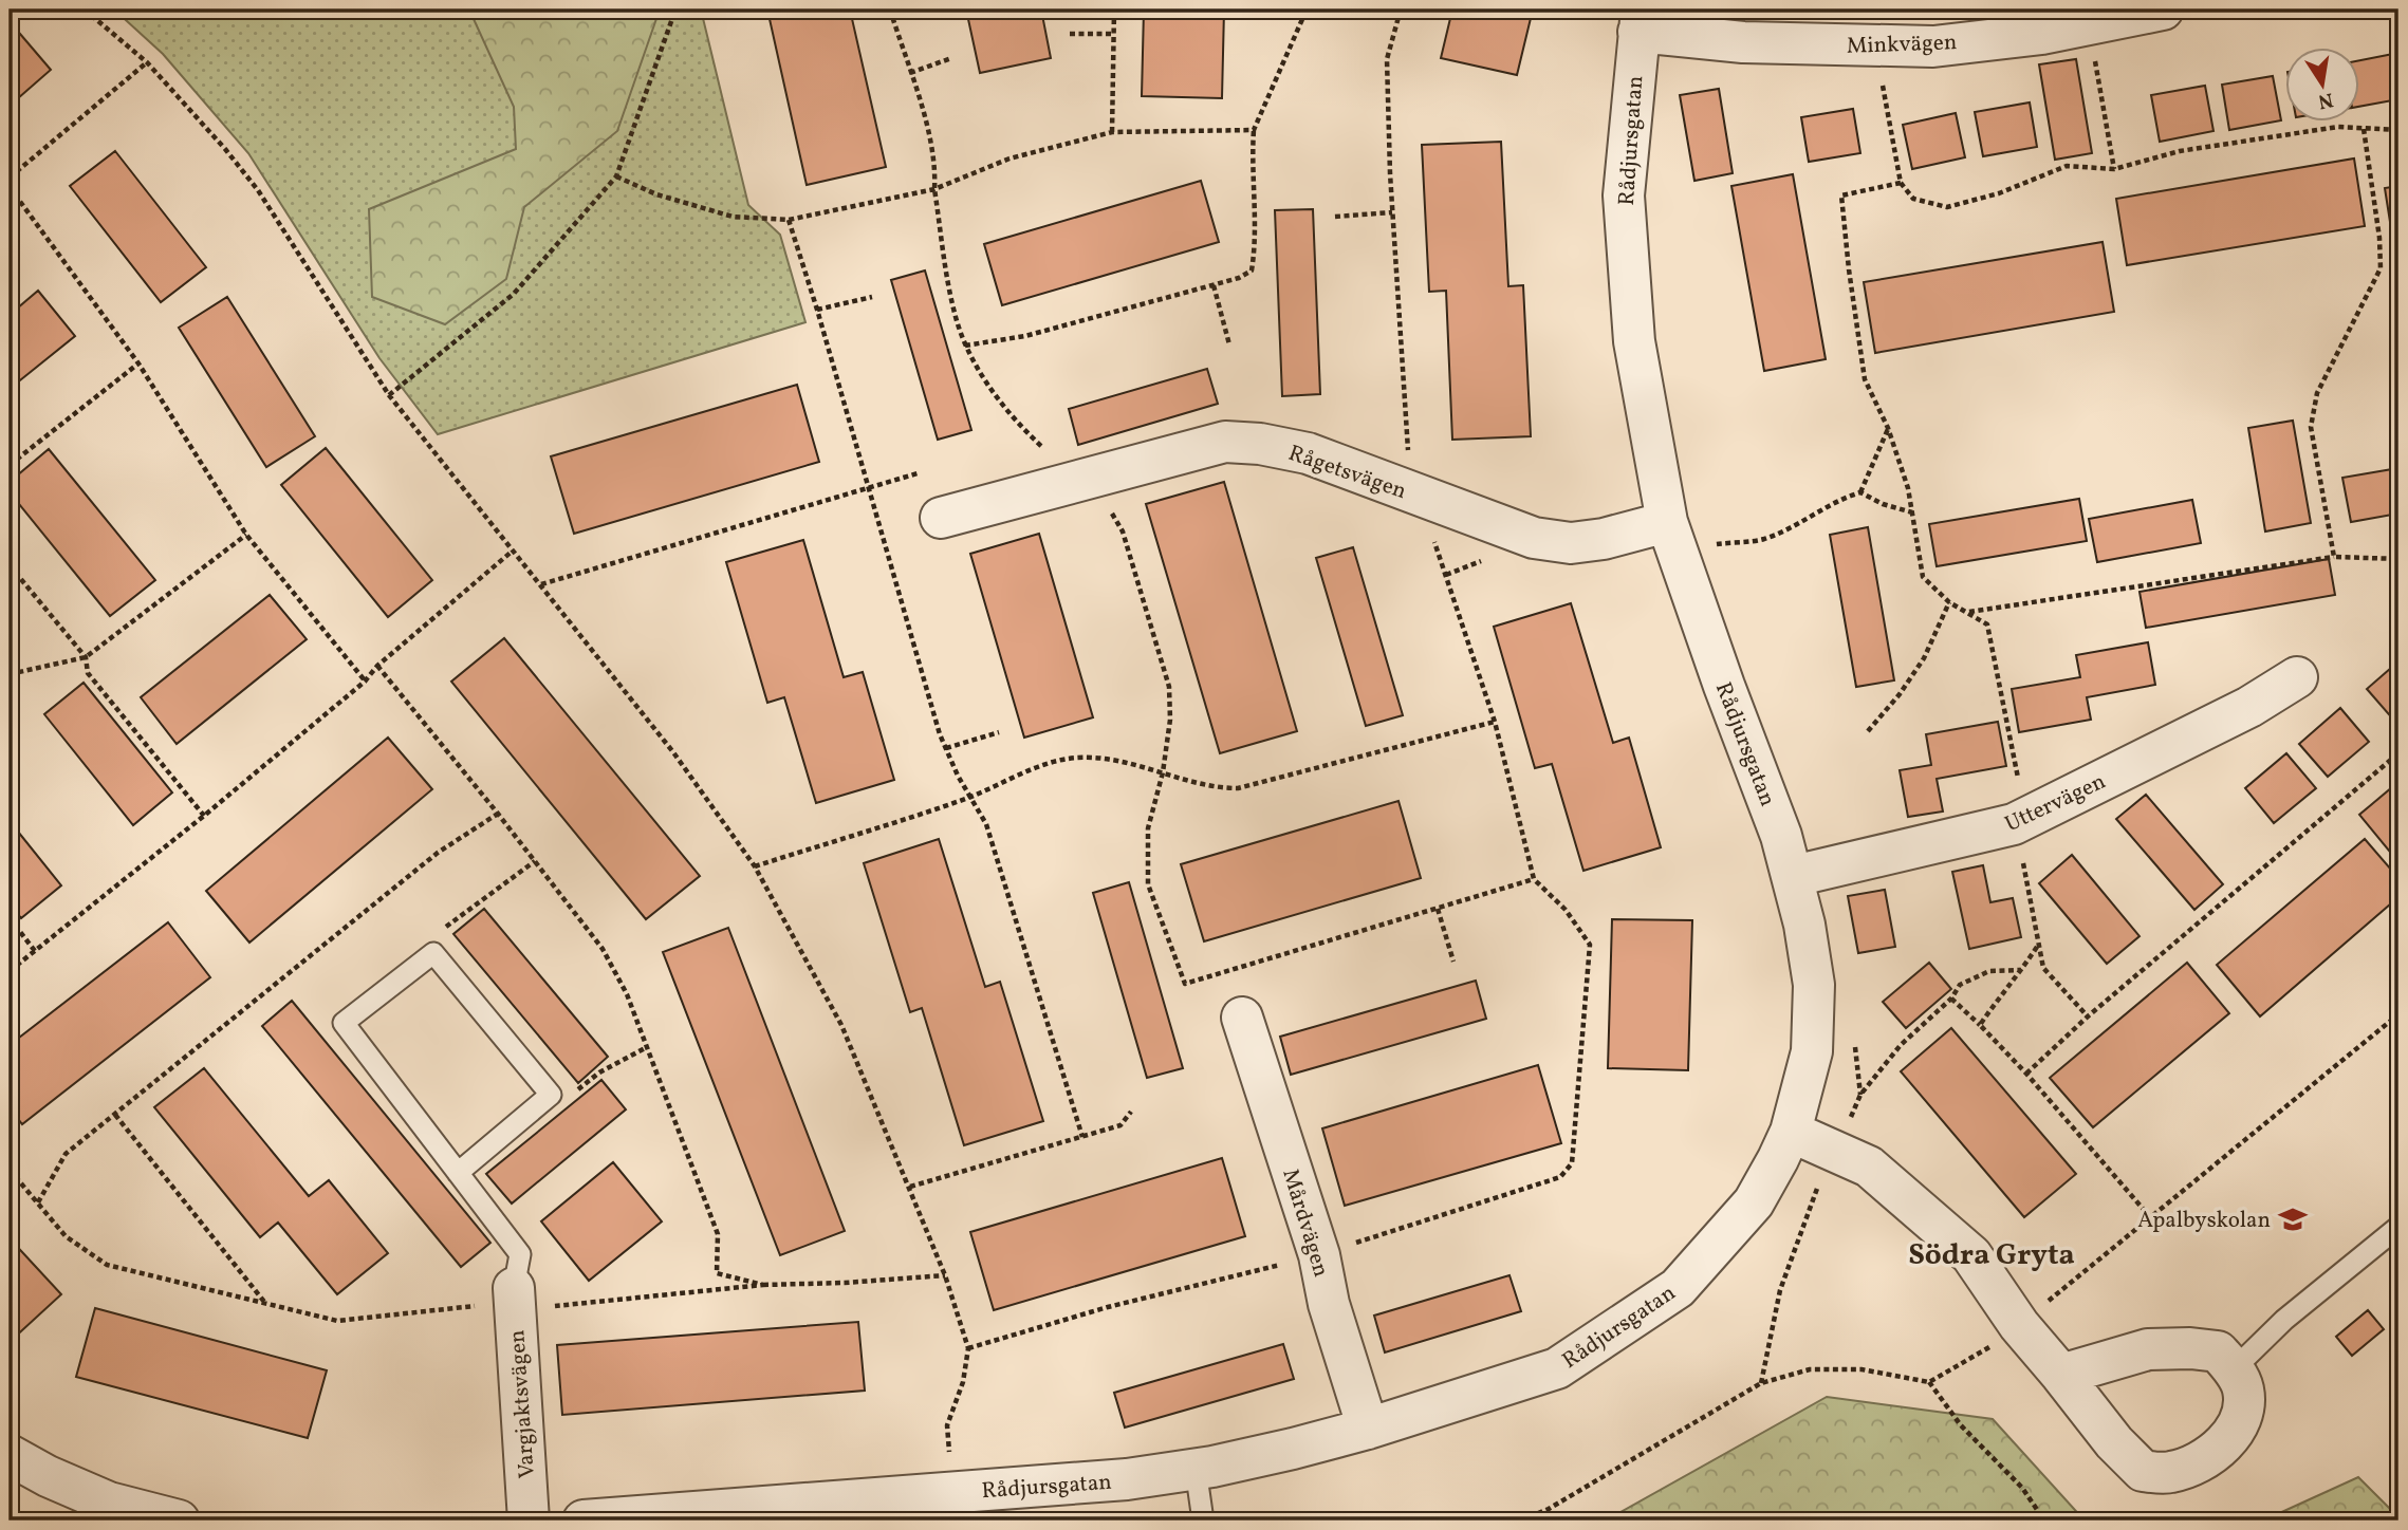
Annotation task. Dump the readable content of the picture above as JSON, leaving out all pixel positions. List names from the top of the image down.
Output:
{
  "streets": {
    "street": [
      "Minkvägen",
      "Rådjursgatan",
      "Rågetsvägen",
      "Uttervägen",
      "Mårdvägen",
      "Vargjaktsvägen"
    ]
  },
  "crossings": [
    ["Minkvägen", "Rådjursgatan"],
    ["Rådjursgatan", "Rågetsvägen"],
    ["Rådjursgatan", "Uttervägen"],
    ["Rådjursgatan", "Mårdvägen"]
  ],
  "districts": ["Södra Gryta"],
  "places": {
    "school or university": ["Apalbyskolan"]
  },
  "north": "bottom"
}
